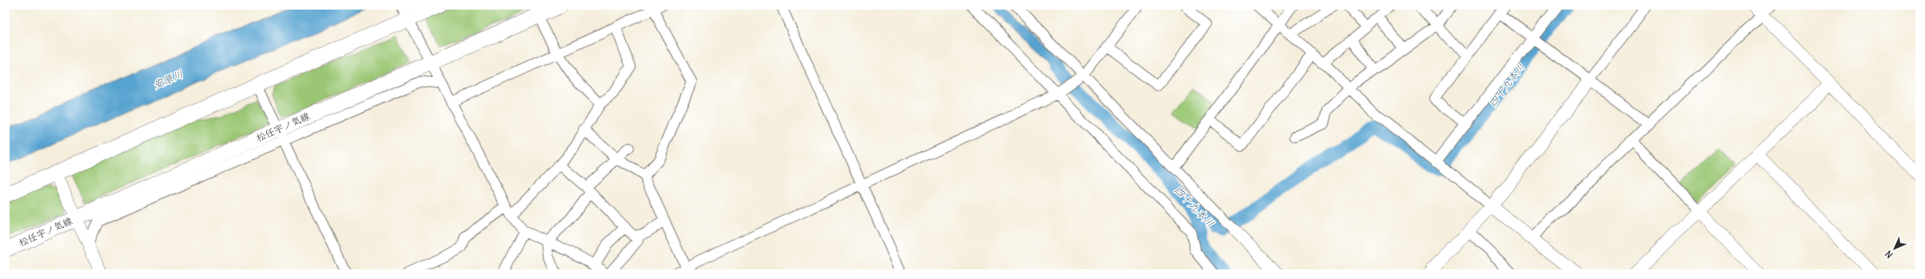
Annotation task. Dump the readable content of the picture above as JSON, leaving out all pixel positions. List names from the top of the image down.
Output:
{
  "streets": {
    "main road": ["松任宇ノ気線"]
  },
  "water": ["安原川", "四十九本川"],
  "north": "bottom left"
}
